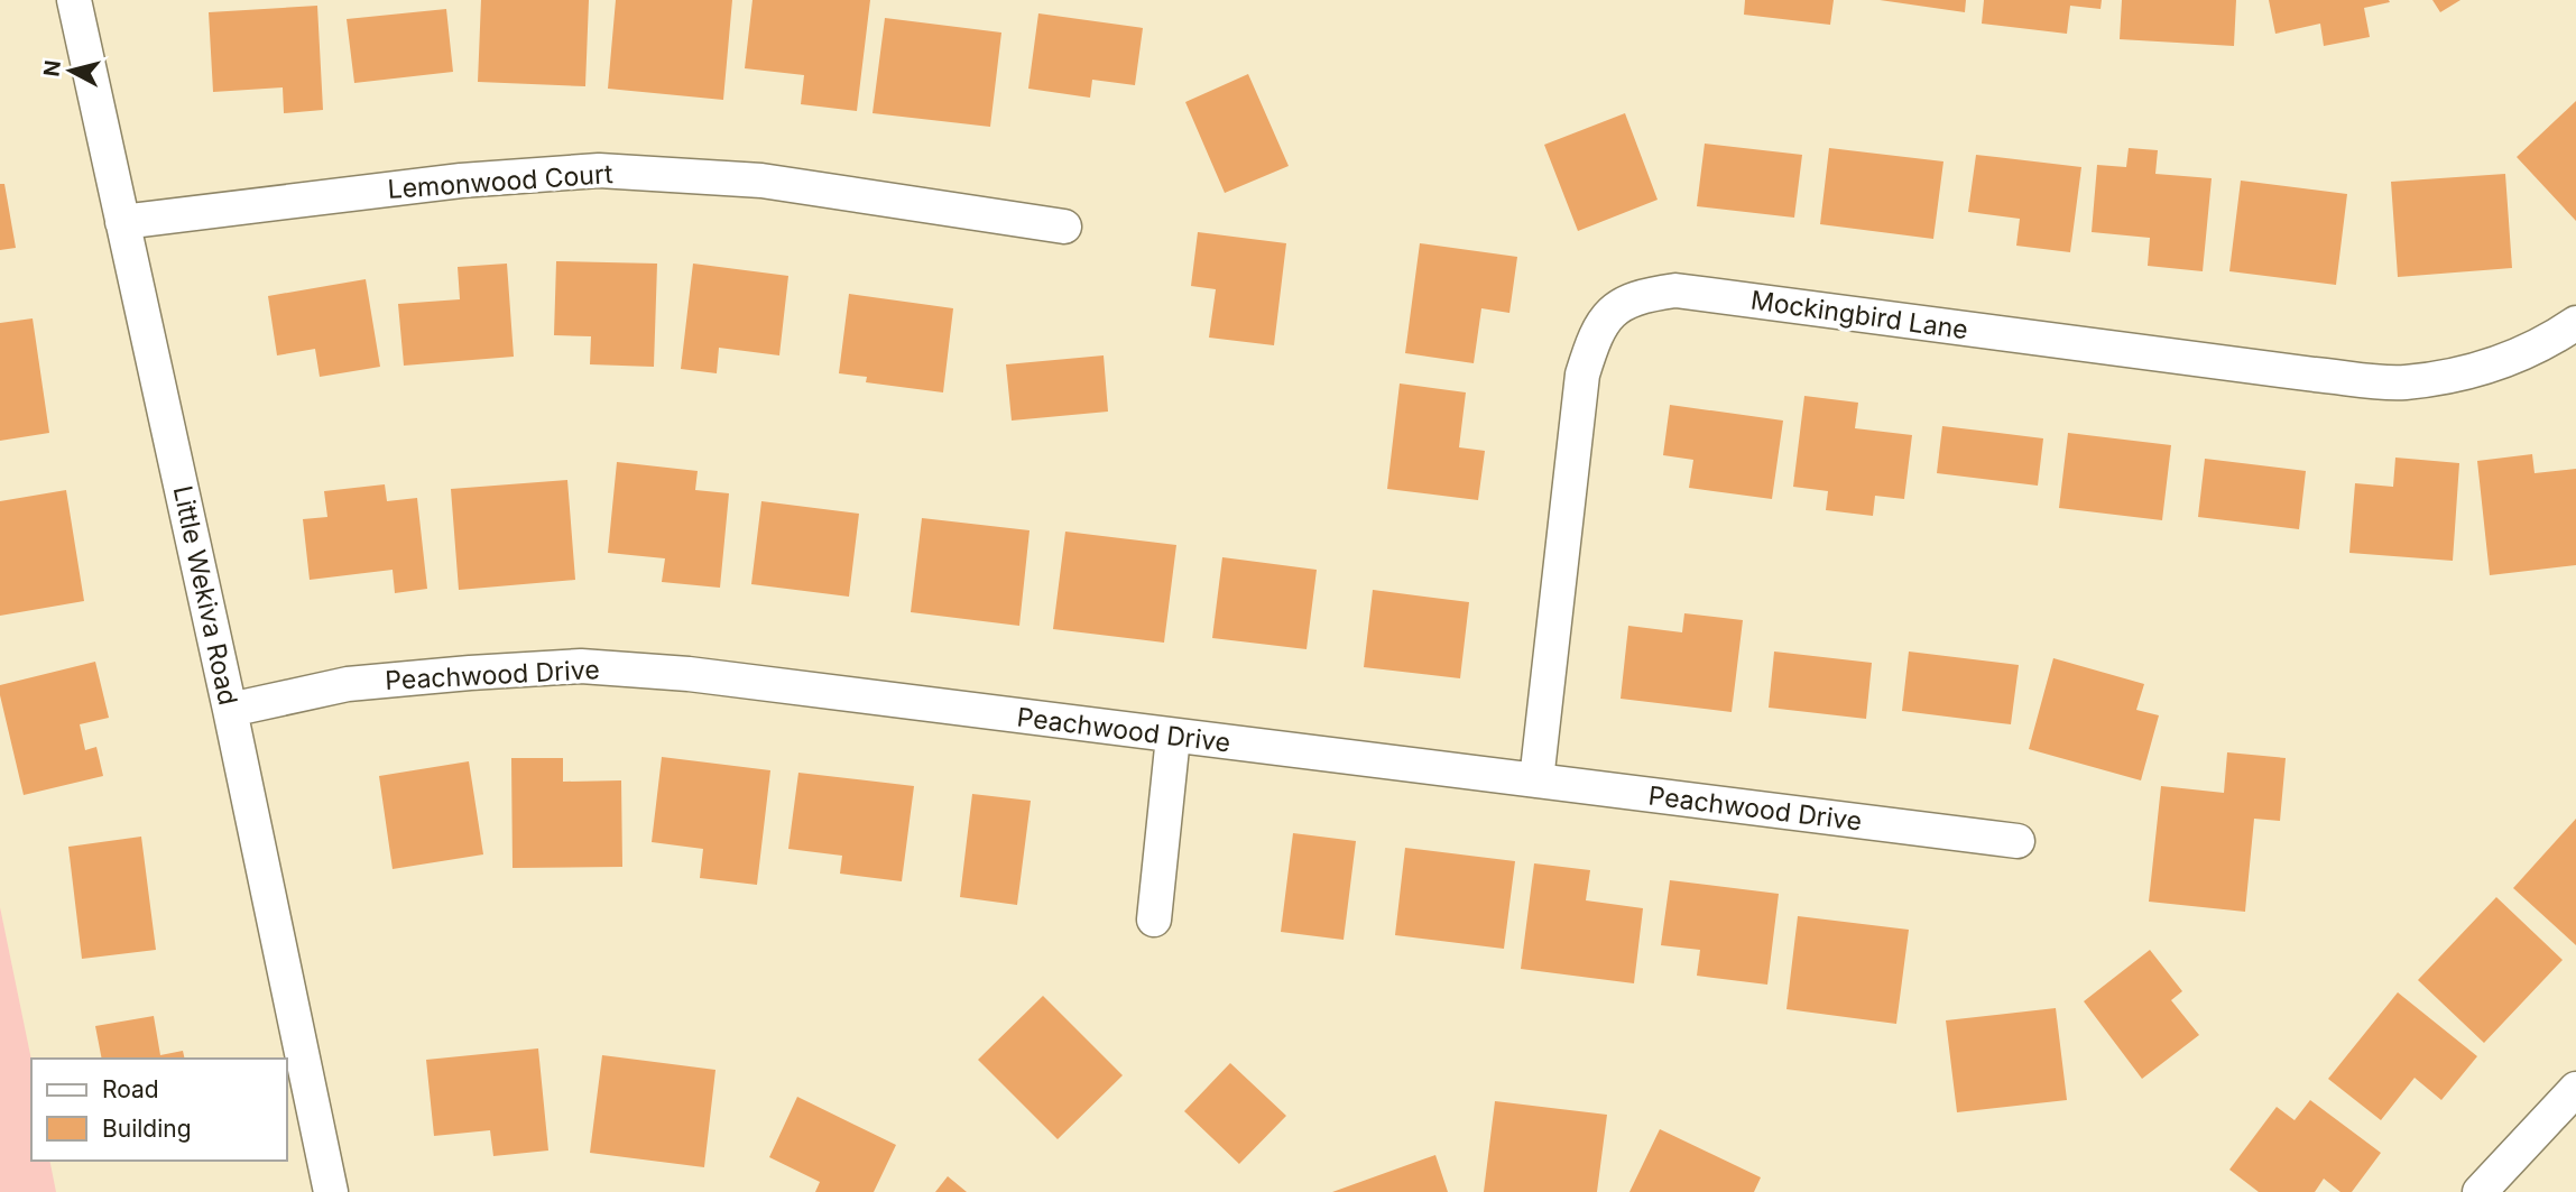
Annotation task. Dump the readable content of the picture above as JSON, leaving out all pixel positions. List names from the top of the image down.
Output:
{
  "streets": {
    "street": [
      "Lemonwood Court",
      "Mockingbird Lane",
      "Little Wekiva Road",
      "Peachwood Drive"
    ]
  },
  "crossings": [
    ["Lemonwood Court", "Little Wekiva Road"],
    ["Mockingbird Lane", "Peachwood Drive"],
    ["Little Wekiva Road", "Peachwood Drive"]
  ],
  "legend": ["Road", "Building"],
  "north": "left"
}
